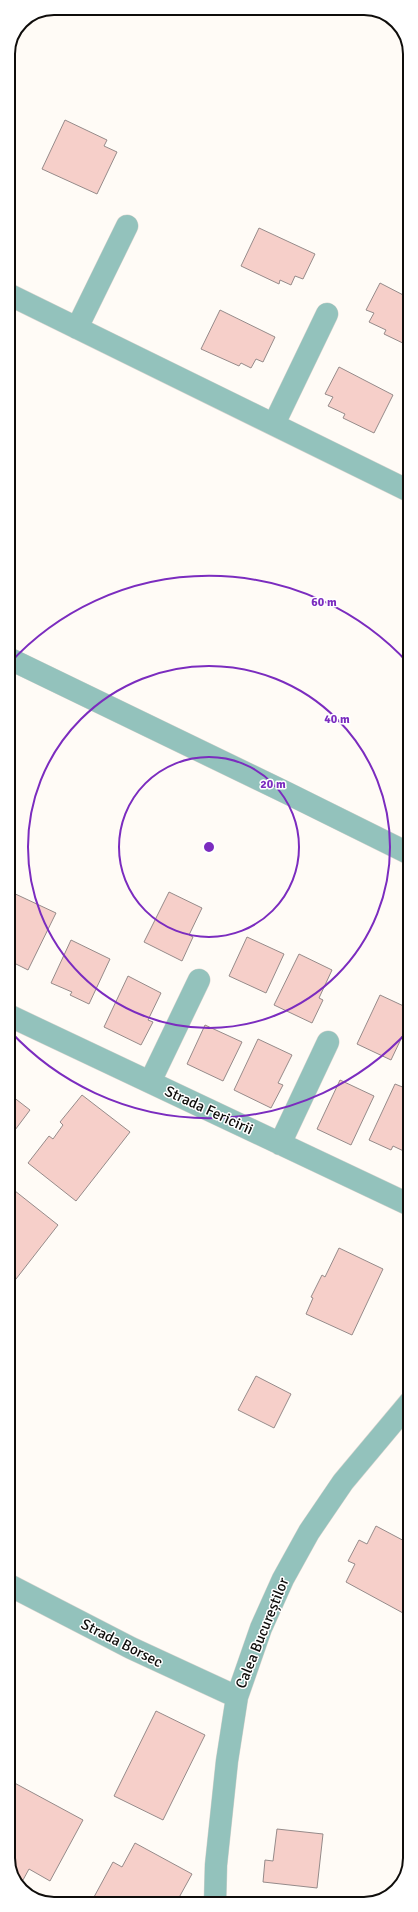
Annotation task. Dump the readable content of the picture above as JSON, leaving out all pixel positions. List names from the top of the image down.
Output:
{
  "streets": {
    "street": ["Strada Fericirii", "Calea Bucureștilor", "Strada Borsec"]
  },
  "crossings": [
    ["Calea Bucureștilor", "Strada Borsec"]
  ],
  "rings": ["60 m", "40 m", "20 m"]
}
